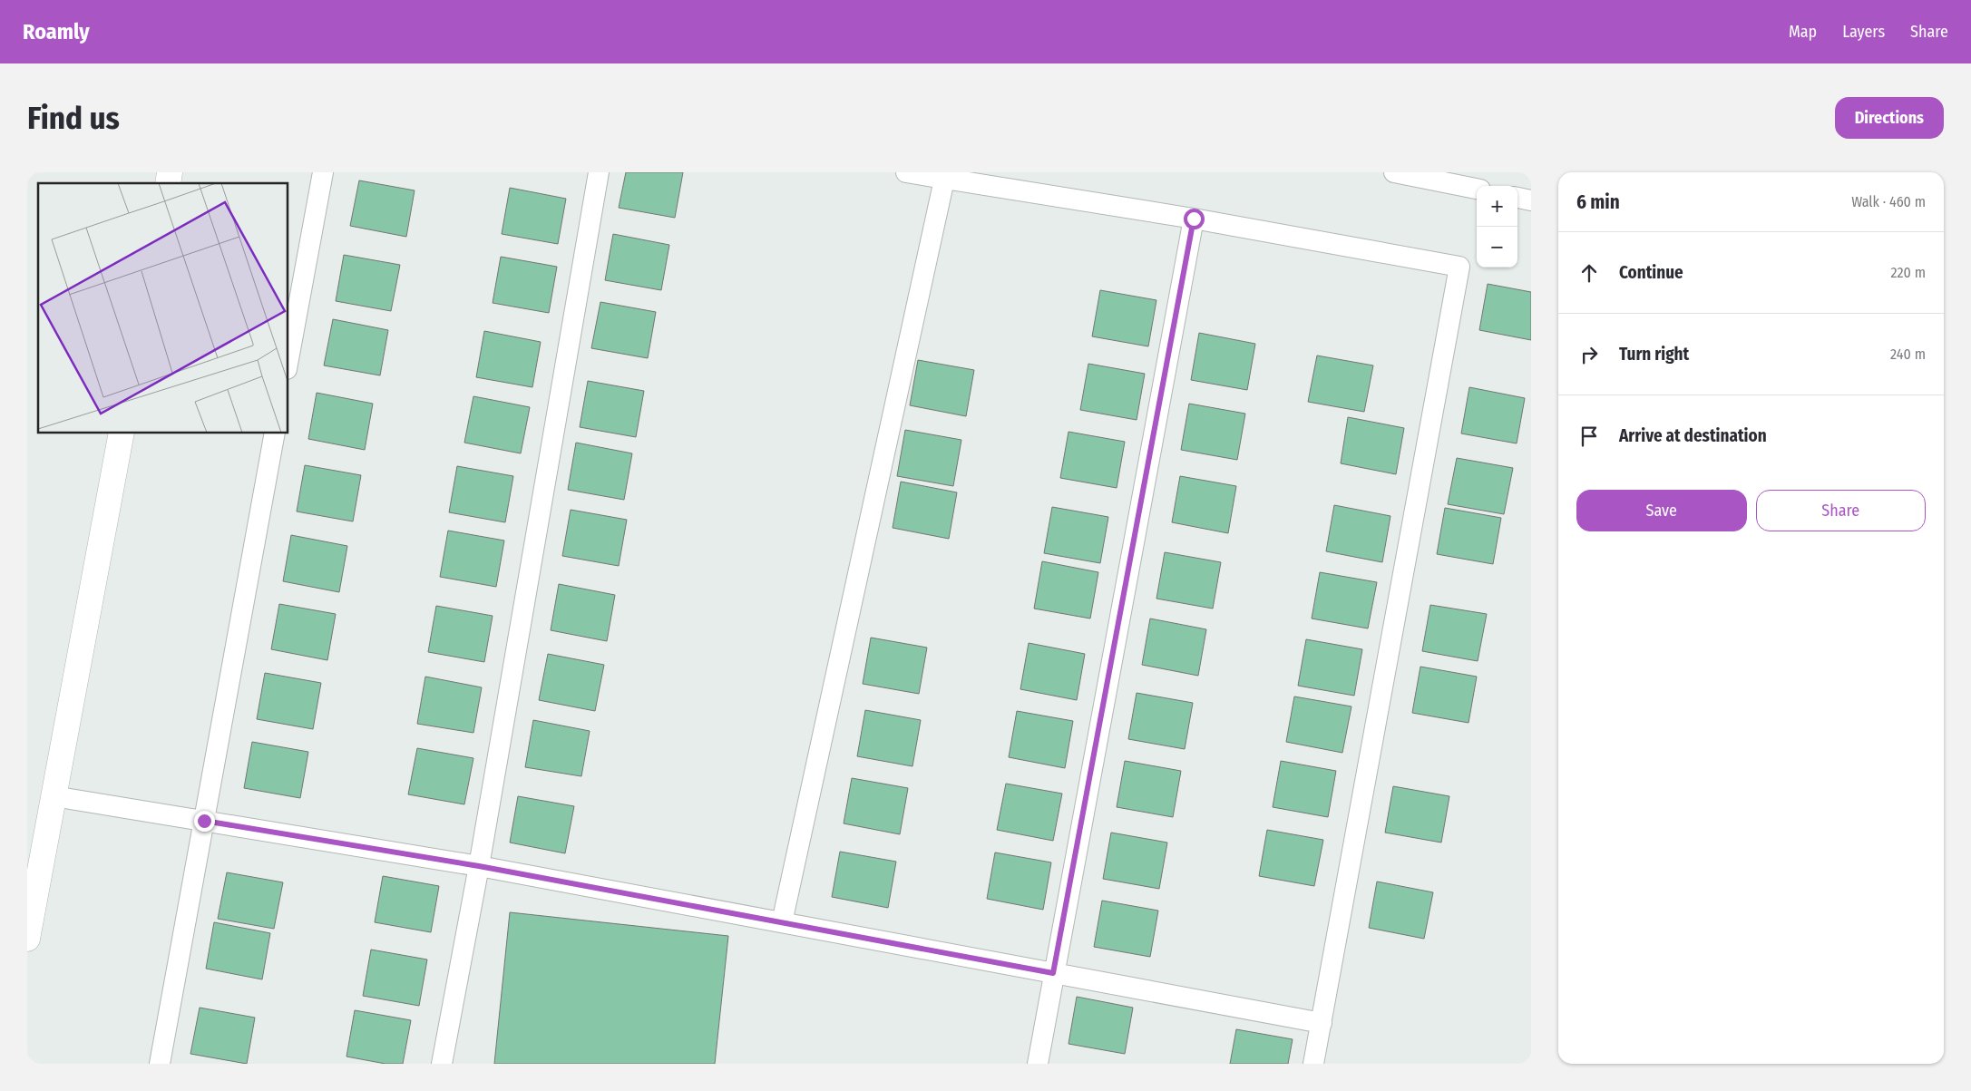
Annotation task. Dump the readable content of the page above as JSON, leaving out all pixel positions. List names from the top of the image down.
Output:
{
  "page": {
    "header": "Roamly",
    "nav": ["Map", "Layers", "Share"],
    "buttons": [
      "Directions",
      ["Save", "Share"]
    ],
    "title": "Find us",
    "heading": ["6 min", "Walk · 460 m"],
    "map_buttons": ["+", "−"],
    "list": [
      ["Continue", "220 m"],
      ["Turn right", "240 m"],
      "Arrive at destination"
    ]
  }
}
